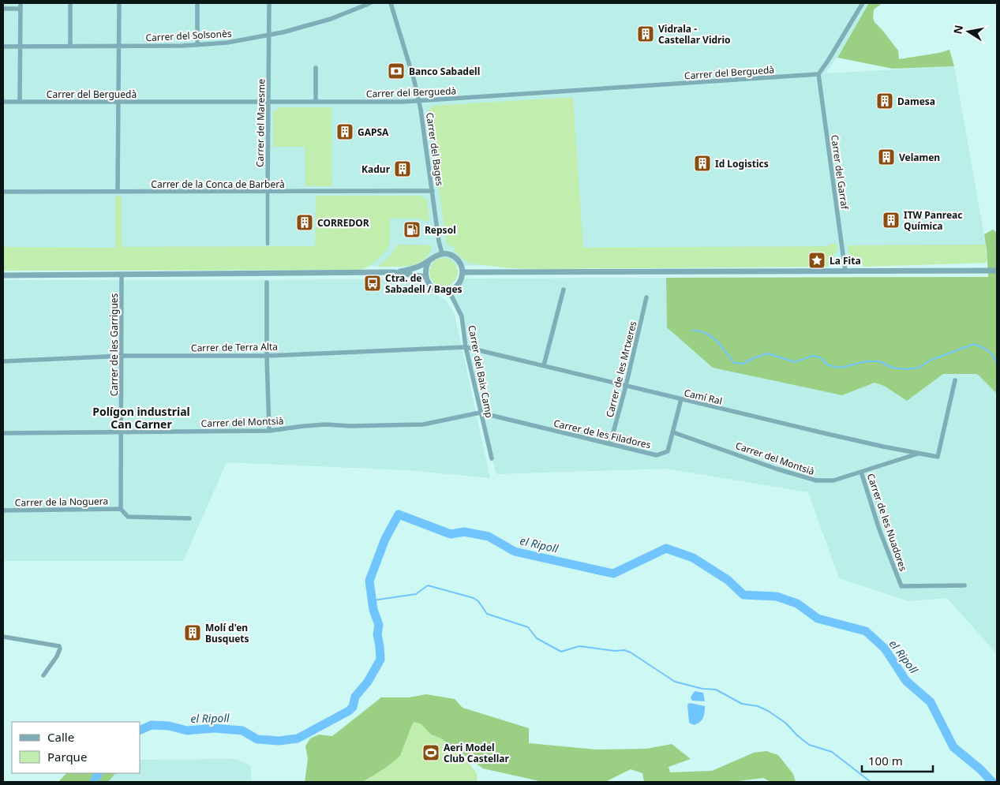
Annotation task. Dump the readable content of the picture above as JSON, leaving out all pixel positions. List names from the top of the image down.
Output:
{
  "streets": {
    "street": [
      "Carrer del Solsonès",
      "Carrer del Berguedà",
      "Carrer del Maresme",
      "Carrer del Bages",
      "Carrer del Garraf",
      "Carrer de la Conca de Barberà",
      "Carrer de les Garrigues",
      "Carrer de Terra Alta",
      "Carrer de les Mrtxeres",
      "Carrer del Baix Camp",
      "Camí Ral",
      "Carrer del Montsià",
      "Carrer de les Filadores",
      "Carrer de la Noguera",
      "Carrer de les Nuadores"
    ]
  },
  "crossings": [
    ["Carrer del Solsonès", "Carrer del Maresme"],
    ["Carrer del Berguedà", "Carrer del Maresme"],
    ["Carrer del Berguedà", "Carrer del Bages"],
    ["Carrer del Berguedà", "Carrer del Garraf"],
    ["Carrer del Maresme", "Carrer de la Conca de Barberà"],
    ["Carrer del Bages", "Carrer de la Conca de Barberà"],
    ["Carrer del Bages", "Carrer del Baix Camp"],
    ["Carrer de les Garrigues", "Carrer de Terra Alta"],
    ["Carrer de les Garrigues", "Carrer del Montsià"],
    ["Carrer de les Garrigues", "Carrer de la Noguera"],
    ["Carrer de Terra Alta", "Carrer del Baix Camp"],
    ["Carrer de Terra Alta", "Camí Ral"],
    ["Carrer de les Mrtxeres", "Camí Ral"],
    ["Carrer de les Mrtxeres", "Carrer de les Filadores"],
    ["Carrer del Baix Camp", "Camí Ral"],
    ["Carrer del Baix Camp", "Carrer del Montsià"],
    ["Carrer del Baix Camp", "Carrer de les Filadores"],
    ["Camí Ral", "Carrer del Montsià"],
    ["Camí Ral", "Carrer de les Filadores"],
    ["Carrer del Montsià", "Carrer de les Filadores"],
    ["Carrer del Montsià", "Carrer de les Nuadores"]
  ],
  "districts": ["Polígon industrial Can Carner"],
  "water": ["el Ripoll"],
  "places": {
    "building": [
      "Vidrala - Castellar Vidrio",
      "Damesa",
      "GAPSA",
      "Velamen",
      "Id Logistics",
      "Kadur",
      "ITW Panreac Química",
      "CORREDOR",
      "Molí d'en Busquets"
    ],
    "bank": ["Banco Sabadell"],
    "fuel station": ["Repsol"],
    "place": ["La Fita"],
    "bus stop": ["Ctra. de Sabadell / Bages"],
    "sports": ["Aeri Model Club Castellar"]
  },
  "legend": ["Calle", "Parque"],
  "scale_bar": "100 m",
  "north": "left"
}
